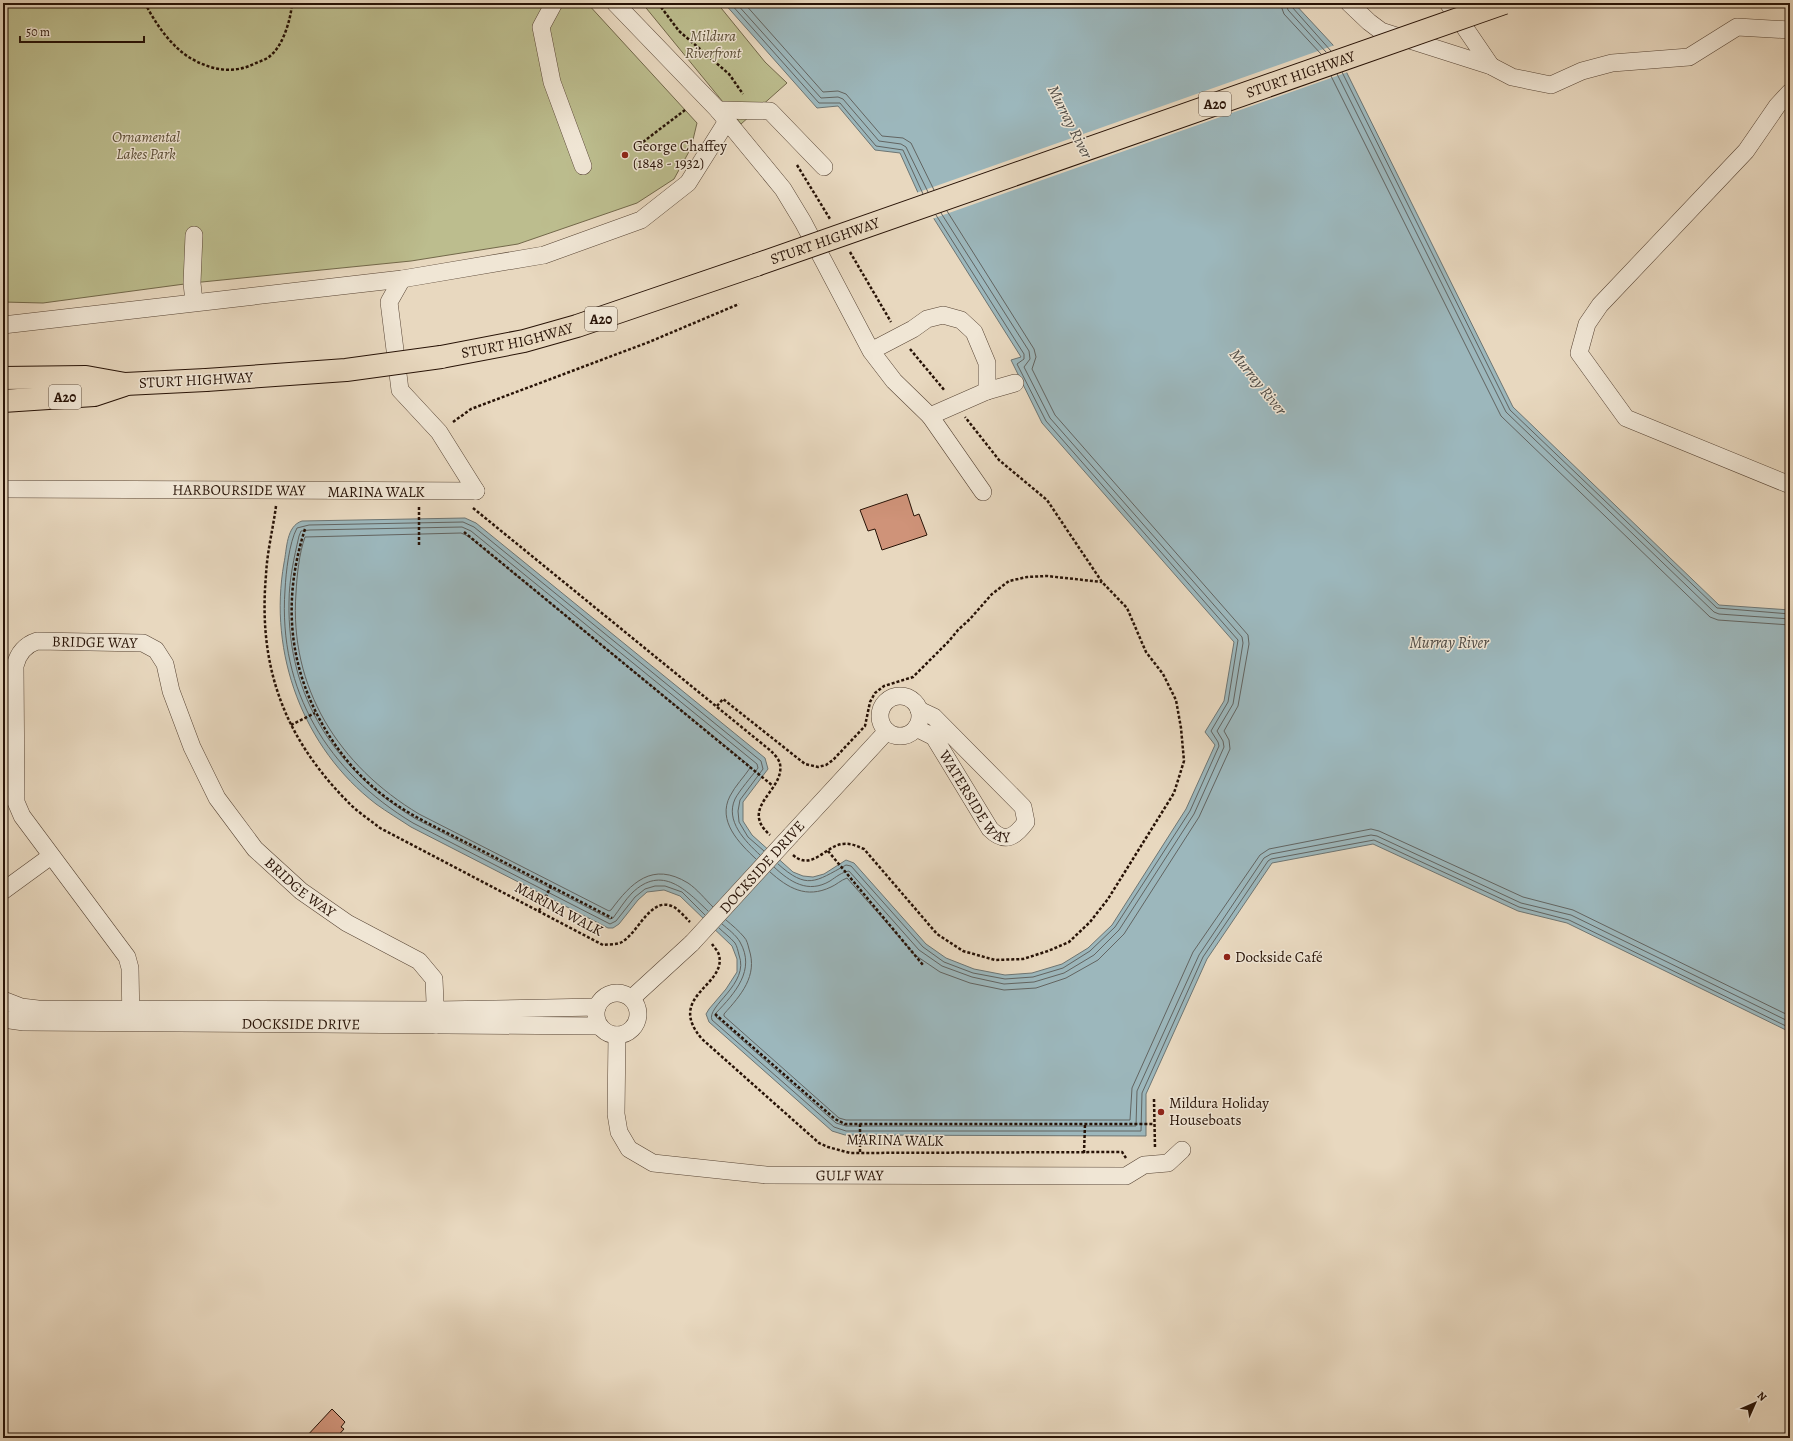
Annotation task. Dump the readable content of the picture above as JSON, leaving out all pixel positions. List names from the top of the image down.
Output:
{
  "streets": {
    "highway": ["STURT HIGHWAY", "A20"],
    "street": [
      "HARBOURSIDE WAY",
      "BRIDGE WAY",
      "WATERSIDE WAY",
      "DOCKSIDE DRIVE",
      "GULF WAY"
    ],
    "path": ["MARINA WALK"]
  },
  "crossings": [
    ["MARINA WALK", "GULF WAY"],
    ["BRIDGE WAY", "DOCKSIDE DRIVE"],
    ["WATERSIDE WAY", "DOCKSIDE DRIVE"],
    ["DOCKSIDE DRIVE", "GULF WAY"]
  ],
  "water": ["Murray River"],
  "parks": ["Mildura Riverfront", "Ornamental Lakes Park"],
  "places": ["George Chaffey (1848 - 1932)", "Dockside Café", "Mildura Holiday Houseboats"],
  "scale_bar": "50 m",
  "north": "top right"
}
